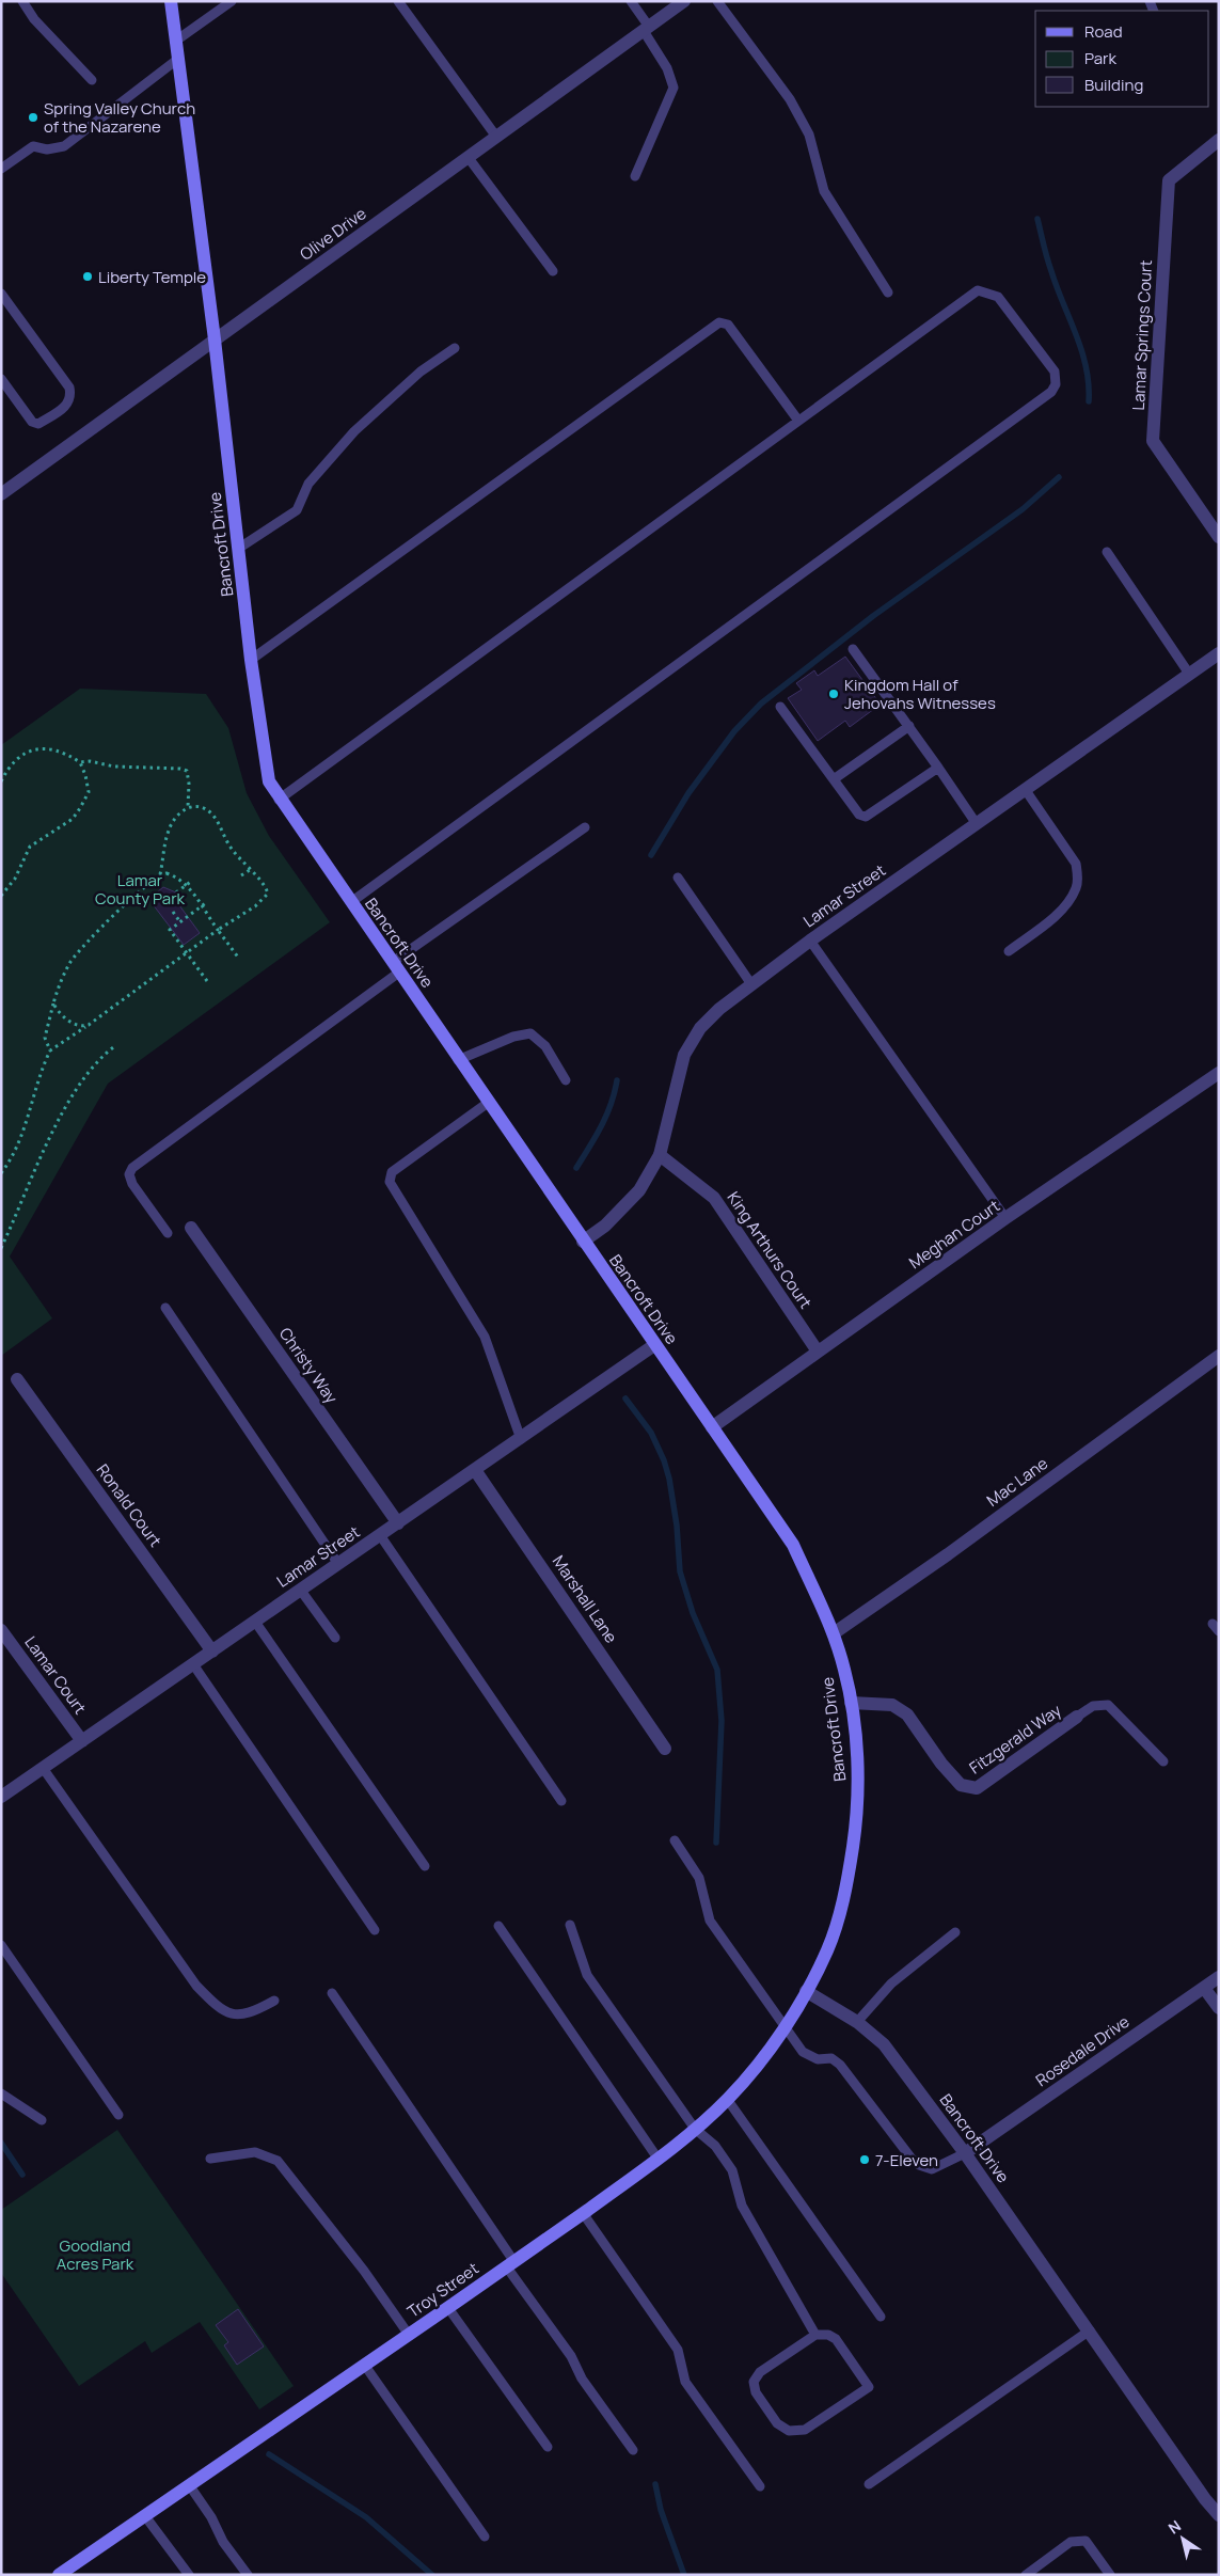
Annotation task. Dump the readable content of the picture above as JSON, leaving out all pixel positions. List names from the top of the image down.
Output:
{
  "streets": {
    "main road": ["Bancroft Drive", "Troy Street"],
    "street": [
      "Olive Drive",
      "Lamar Springs Court",
      "Lamar Street",
      "Meghan Court",
      "King Arthurs Court",
      "Christy Way",
      "Mac Lane",
      "Ronald Court",
      "Marshall Lane",
      "Lamar Court",
      "Fitzgerald Way",
      "Rosedale Drive"
    ]
  },
  "crossings": [
    ["Olive Drive", "Bancroft Drive"],
    ["Bancroft Drive", "Lamar Street"],
    ["Bancroft Drive", "Meghan Court"],
    ["Bancroft Drive", "Mac Lane"],
    ["Bancroft Drive", "Fitzgerald Way"],
    ["Bancroft Drive", "Rosedale Drive"],
    ["Bancroft Drive", "Troy Street"],
    ["Lamar Street", "King Arthurs Court"],
    ["Lamar Street", "Christy Way"],
    ["Lamar Street", "Ronald Court"],
    ["Lamar Street", "Marshall Lane"],
    ["Lamar Street", "Lamar Court"],
    ["Meghan Court", "King Arthurs Court"]
  ],
  "parks": ["Lamar County Park", "Goodland Acres Park"],
  "places": [
    "Spring Valley Church of the Nazarene",
    "Liberty Temple",
    "Kingdom Hall of Jehovahs Witnesses",
    "7-Eleven"
  ],
  "legend": ["Road", "Park", "Building"],
  "north": "top left"
}
